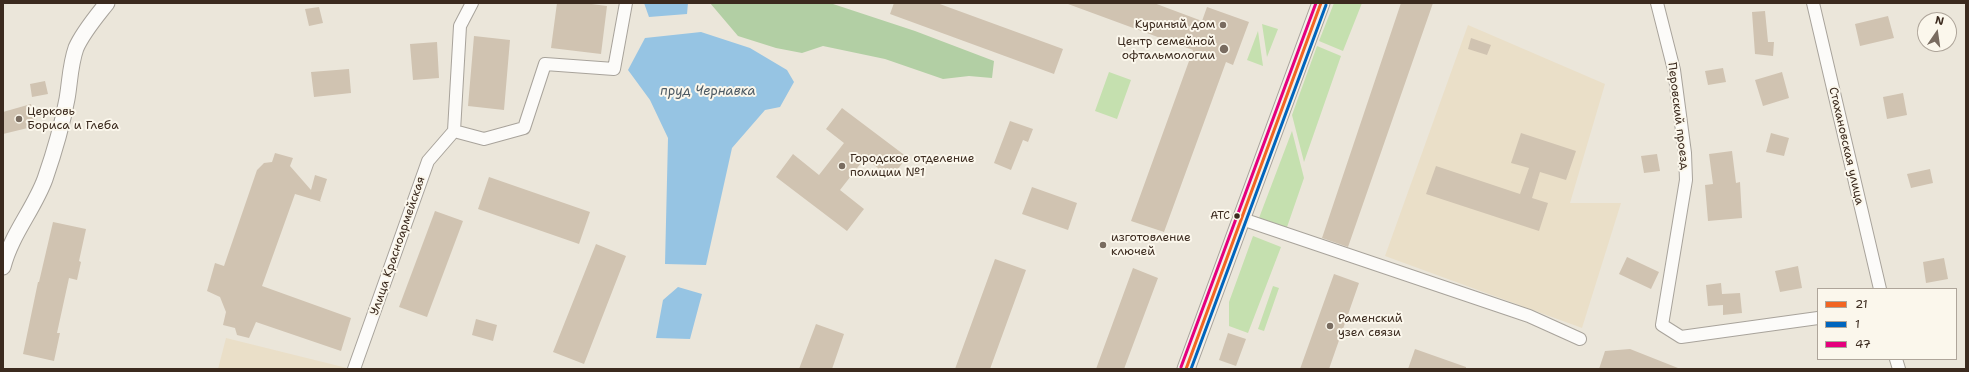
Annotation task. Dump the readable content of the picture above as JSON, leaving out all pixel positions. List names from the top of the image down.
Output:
{
  "streets": {
    "street": ["Перовский проезд", "Стахановская улица", "Улица Красноармейская"]
  },
  "water": ["пруд Чернавка"],
  "places": [
    "Куриный дом",
    "Центр семейной офтальмологии",
    "Церковь Бориса и Глеба",
    "Городское отделение полиции №1",
    "АТС",
    "изготовление ключей",
    "Раменский узел связи"
  ],
  "lines": ["transit line 21", "transit line 47", "transit line 1"],
  "legend": ["21", "1", "47"],
  "north": "top"
}
